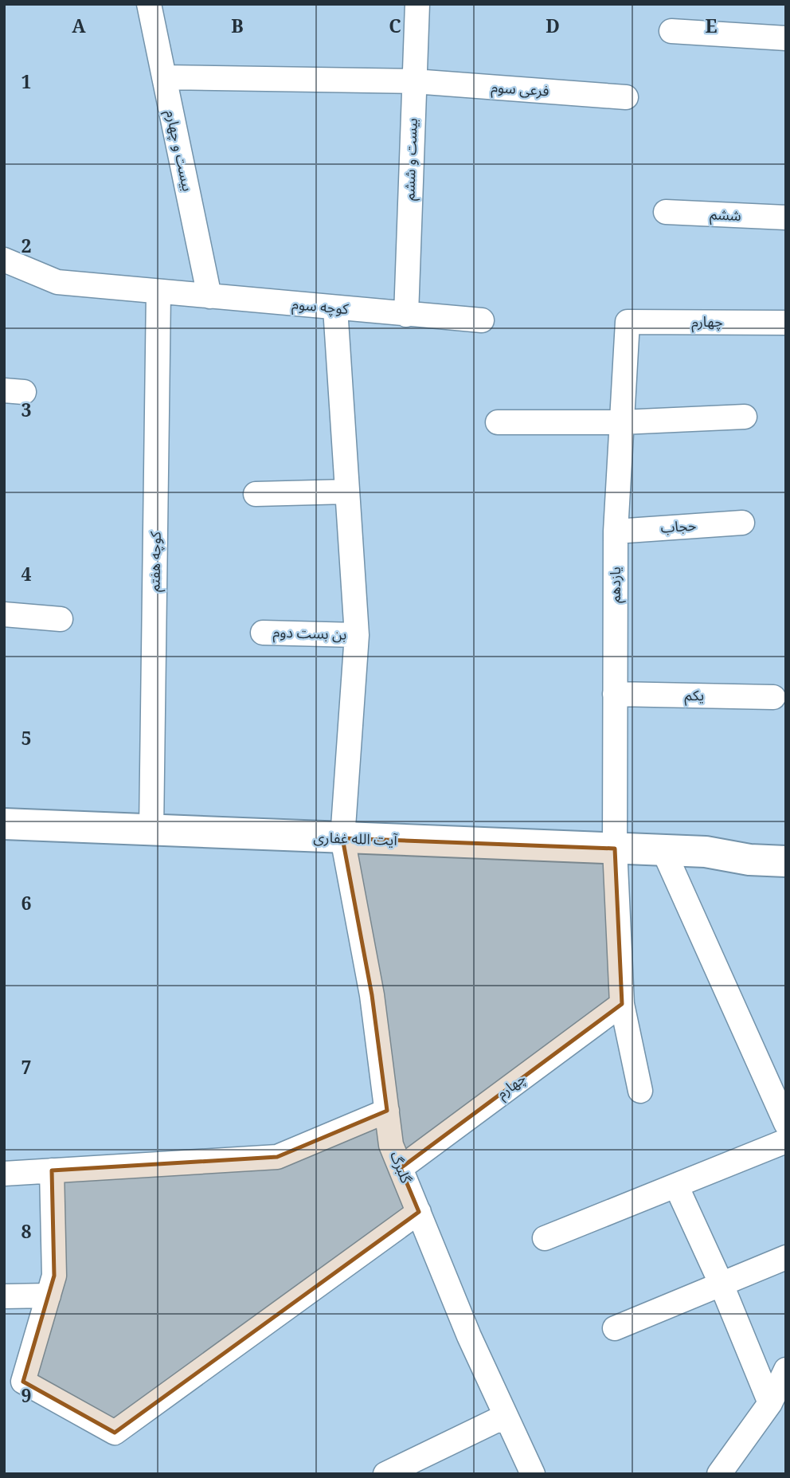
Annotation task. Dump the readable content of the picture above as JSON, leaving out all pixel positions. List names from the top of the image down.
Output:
{
  "streets": {
    "street": [
      "فرعی سوم",
      "بیست و چهارم",
      "بیست و ششم",
      "ششم",
      "کوچه سوم",
      "چهارم",
      "حجاب",
      "کوچه هفتم",
      "یازدهم",
      "بن بست دوم",
      "یکم",
      "آیت الله غفاری",
      "گلبرگ"
    ]
  },
  "crossings": [
    ["فرعی سوم", "بیست و چهارم"],
    ["فرعی سوم", "بیست و ششم"],
    ["بیست و چهارم", "کوچه سوم"],
    ["بیست و ششم", "کوچه سوم"],
    ["کوچه سوم", "کوچه هفتم"],
    ["کوچه سوم", "گلبرگ"],
    ["چهارم", "یازدهم"],
    ["چهارم", "گلبرگ"],
    ["حجاب", "یازدهم"],
    ["کوچه هفتم", "آیت الله غفاری"],
    ["یازدهم", "یکم"],
    ["یازدهم", "آیت الله غفاری"],
    ["بن بست دوم", "گلبرگ"],
    ["آیت الله غفاری", "گلبرگ"]
  ],
  "grid": {
    "columns": [
      "A",
      "B",
      "C",
      "D",
      "E"
    ],
    "rows": [
      "1",
      "2",
      "3",
      "4",
      "5",
      "6",
      "7",
      "8",
      "9"
    ]
  }
}
